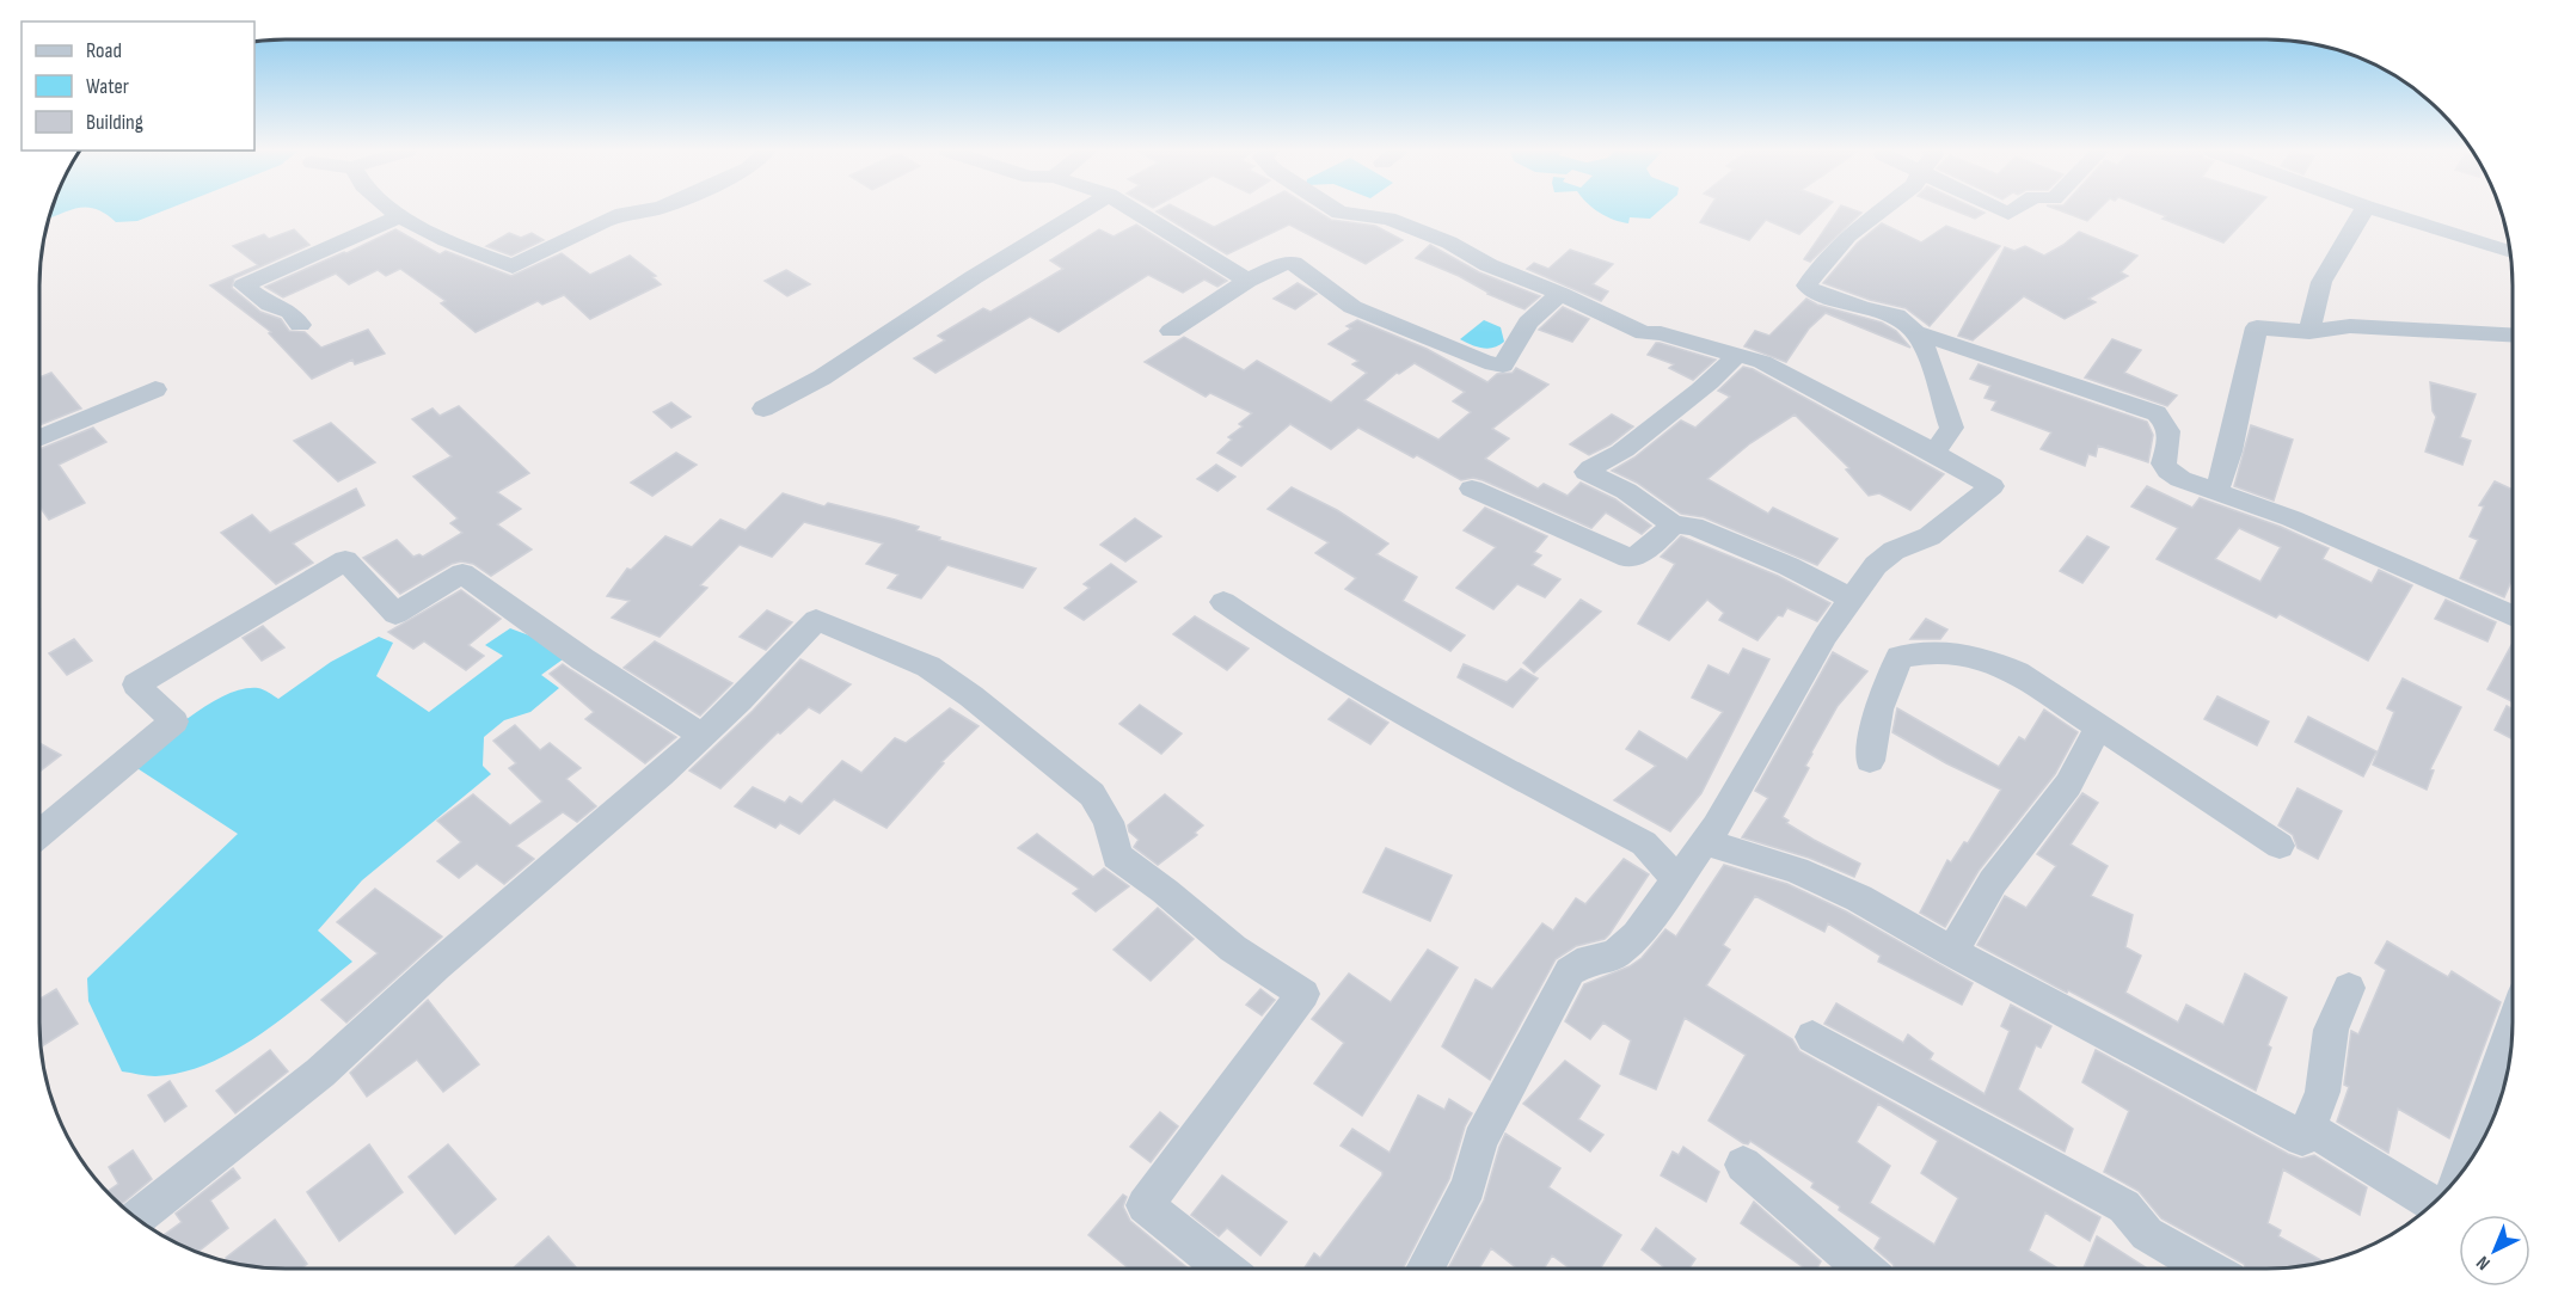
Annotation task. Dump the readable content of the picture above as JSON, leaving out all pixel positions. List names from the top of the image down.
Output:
{
  "legend": ["Road", "Water", "Building"],
  "north": "bottom left"
}
